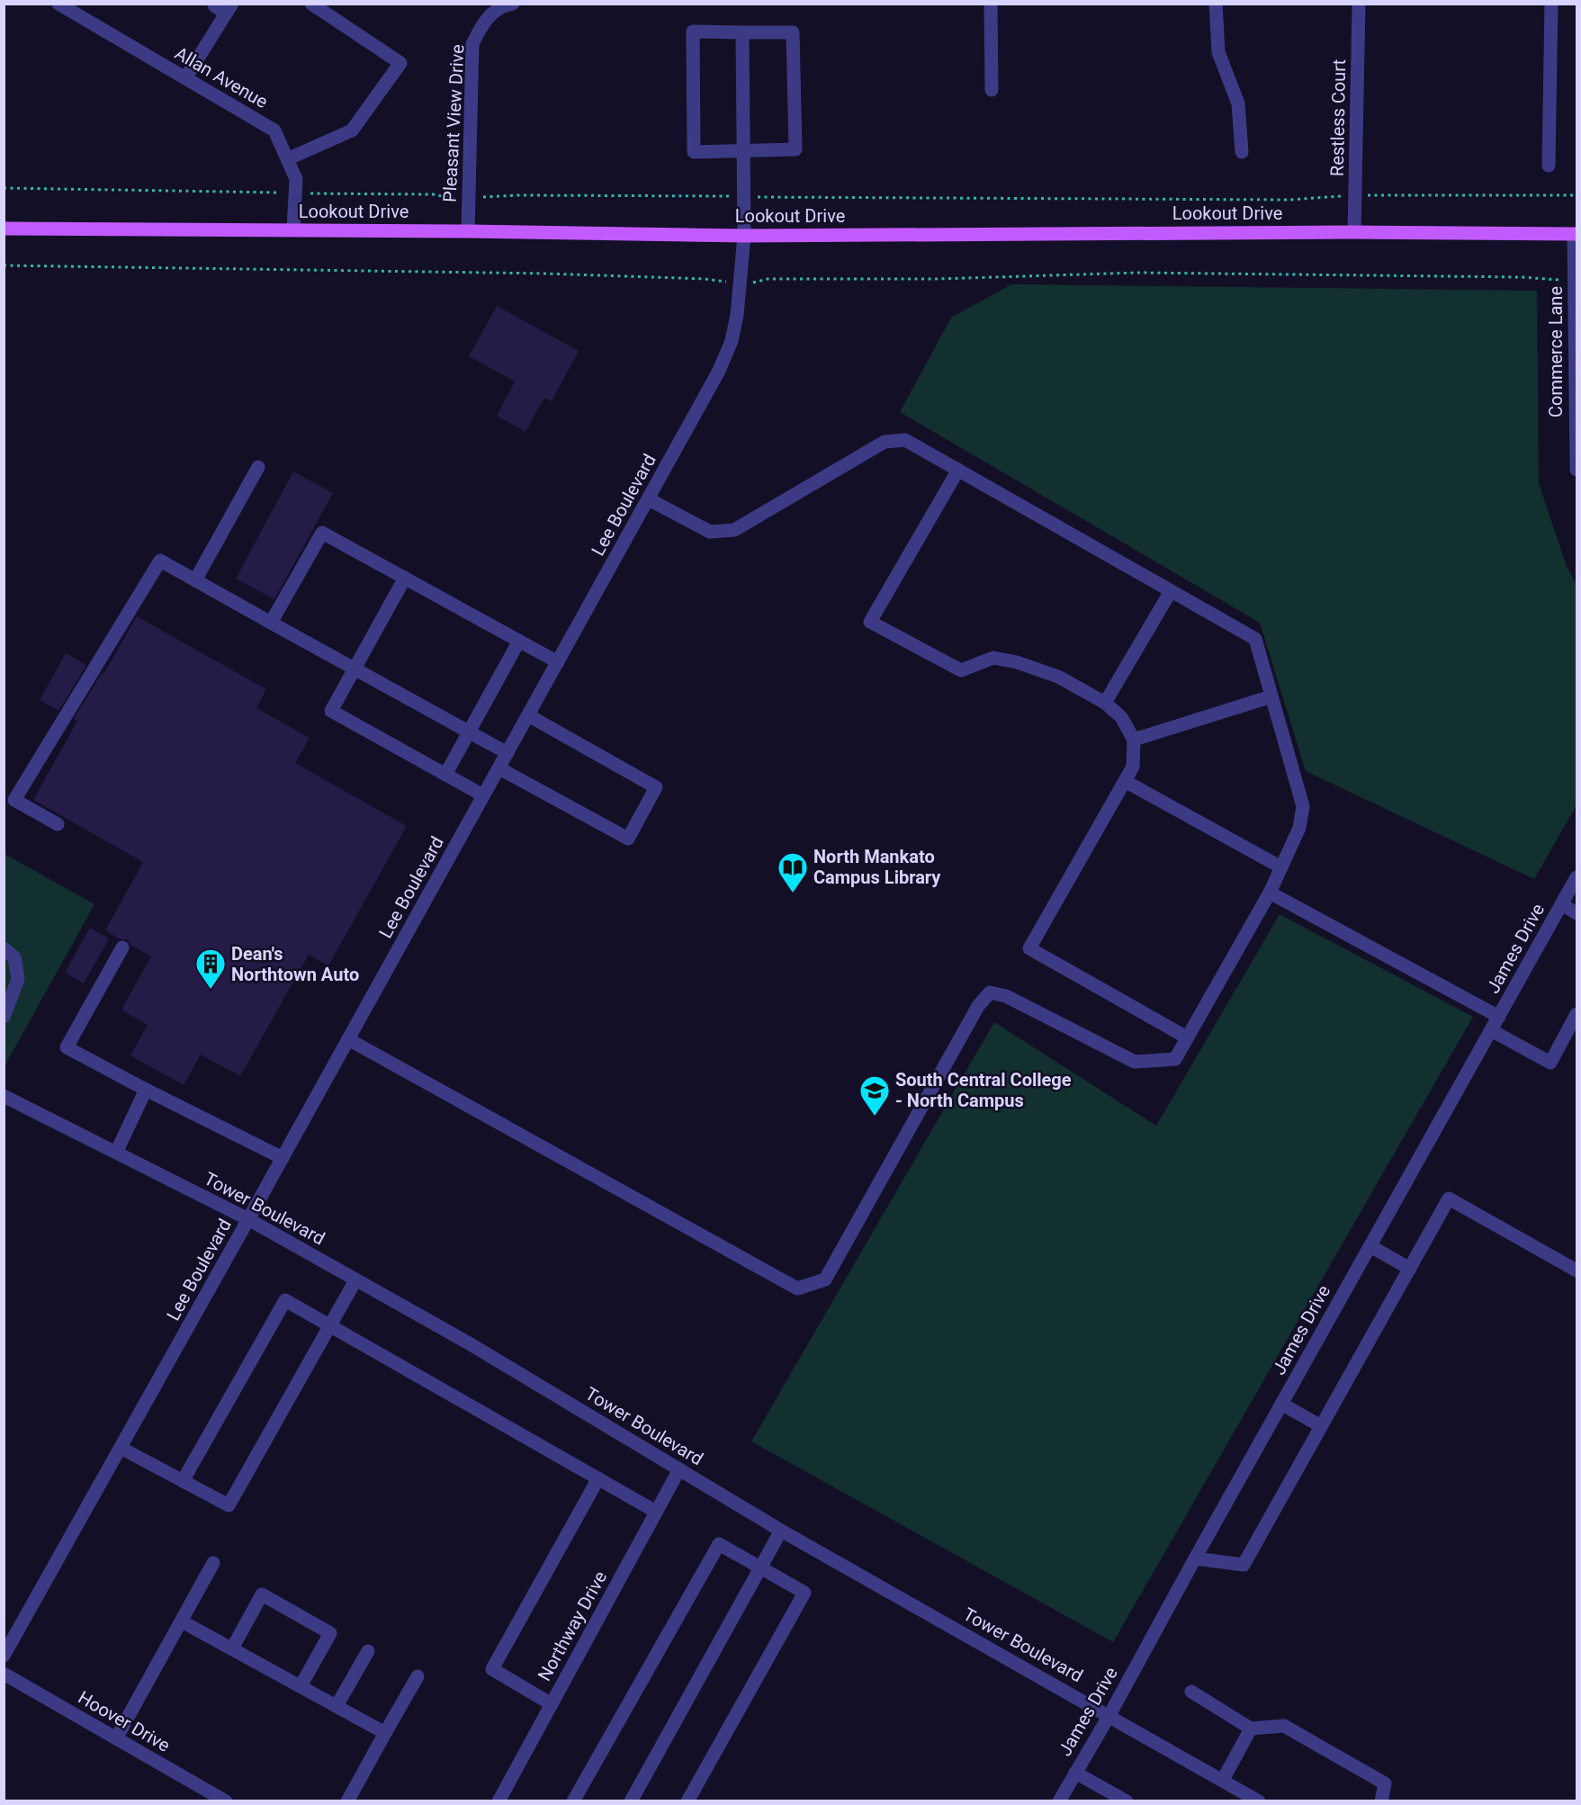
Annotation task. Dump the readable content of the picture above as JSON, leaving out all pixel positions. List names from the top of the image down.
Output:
{
  "streets": {
    "main road": ["Lookout Drive"],
    "street": [
      "Allan Avenue",
      "Restless Court",
      "Pleasant View Drive",
      "Commerce Lane",
      "Lee Boulevard",
      "James Drive",
      "Tower Boulevard",
      "Northway Drive",
      "Hoover Drive"
    ]
  },
  "crossings": [
    ["Allan Avenue", "Lookout Drive"],
    ["Restless Court", "Lookout Drive"],
    ["Pleasant View Drive", "Lookout Drive"],
    ["Lookout Drive", "Commerce Lane"],
    ["Lookout Drive", "Lee Boulevard"],
    ["Lee Boulevard", "Tower Boulevard"],
    ["James Drive", "Tower Boulevard"],
    ["Tower Boulevard", "Northway Drive"]
  ],
  "places": {
    "library": ["North Mankato Campus Library"],
    "building": ["Dean's Northtown Auto"],
    "school or university": ["South Central College - North Campus"]
  }
}
